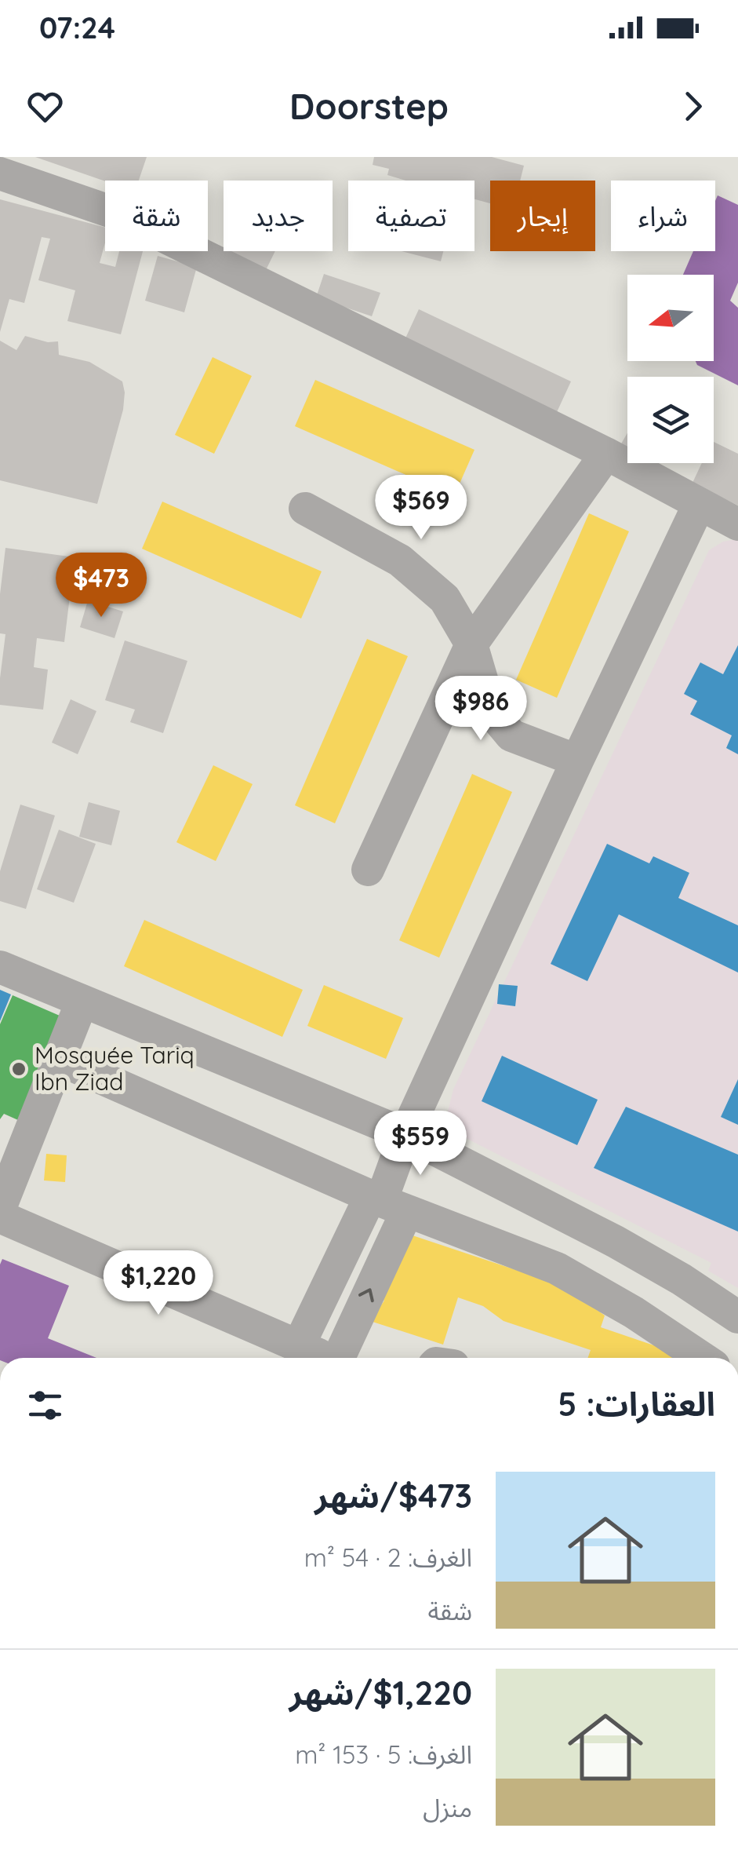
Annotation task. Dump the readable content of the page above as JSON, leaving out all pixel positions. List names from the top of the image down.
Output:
{
  "places": ["Mosquée Tariq Ibn Ziad"],
  "north": "left",
  "page": {
    "status": "07:24",
    "header": "Doorstep",
    "chip": [
      "شراء",
      "إيجار",
      "تصفية",
      "جديد",
      "شقة"
    ],
    "price": [
      "$569",
      "$473",
      "$986",
      "$559",
      "$1,220"
    ],
    "heading": "العقارات: 5",
    "list": [
      {
        "name": "$473/شهر",
        "note": "الغرف: 2 · 54 m² · شقة"
      },
      {
        "name": "$1,220/شهر",
        "note": "الغرف: 5 · 153 m² · منزل"
      }
    ]
  }
}
